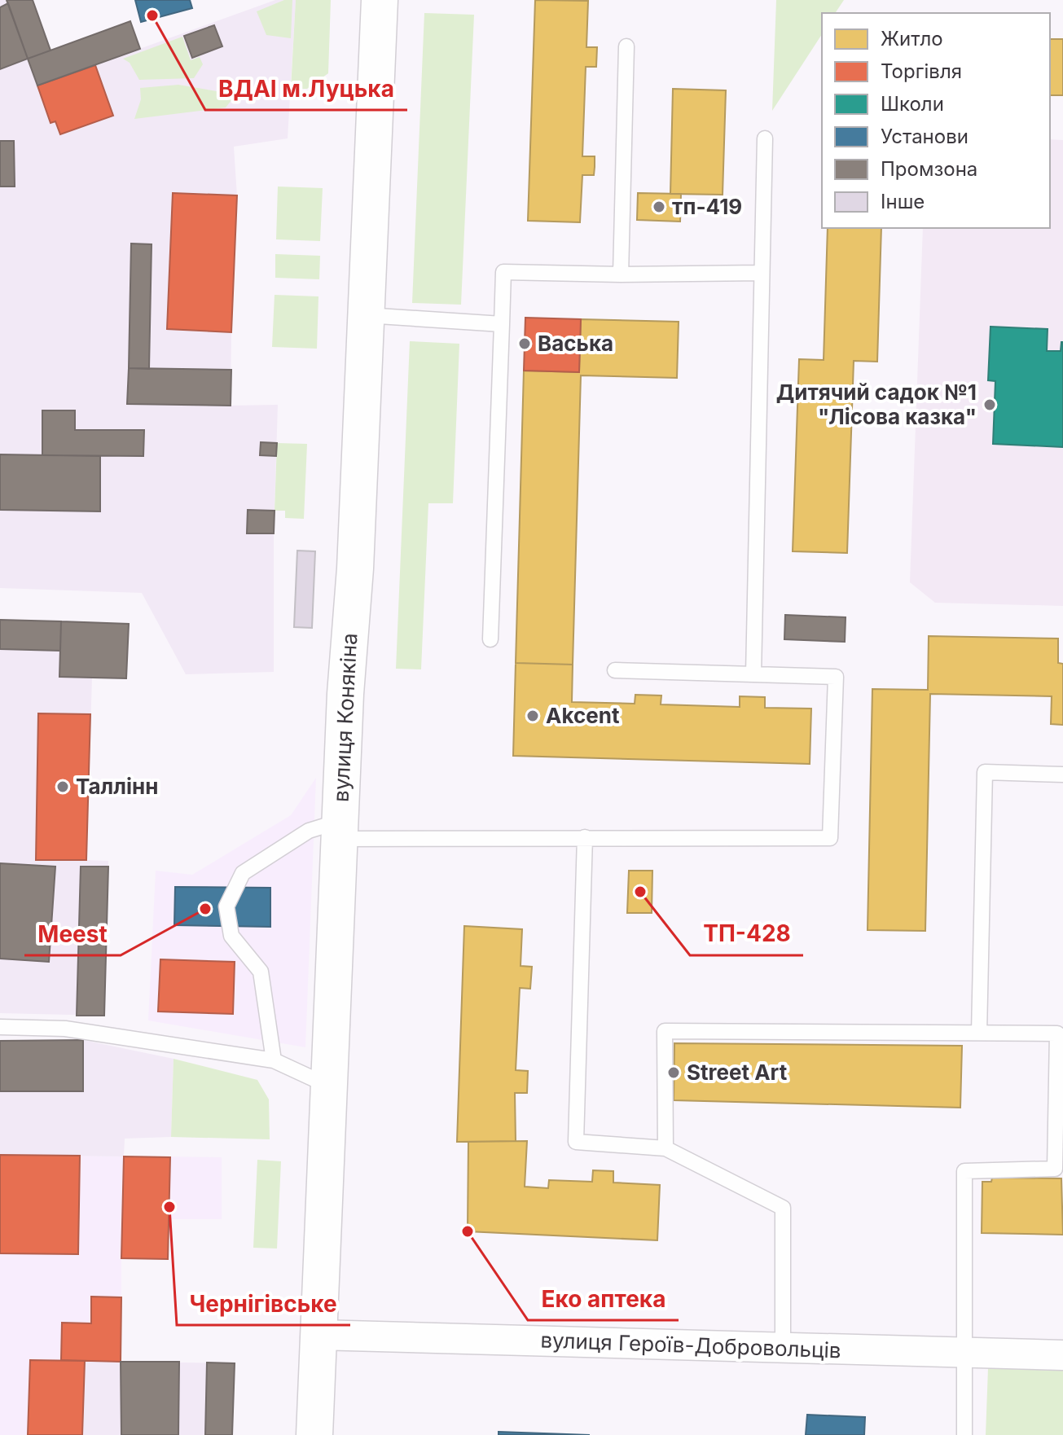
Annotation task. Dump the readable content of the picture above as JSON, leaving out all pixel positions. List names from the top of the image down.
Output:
{
  "streets": {
    "main road": ["вулиця Конякіна"],
    "street": ["вулиця Героїв-Добровольців"]
  },
  "crossings": [
    ["вулиця Конякіна", "вулиця Героїв-Добровольців"]
  ],
  "places": [
    "ВДАІ м.Луцька",
    "тп-419",
    "Васька",
    "Дитячий садок №1 \"Лісова казка\"",
    "Akcent",
    "Таллінн",
    "ТП-428",
    "Meest",
    "Street Art",
    "Чернігівське",
    "Еко аптека"
  ],
  "legend": [
    "Житло",
    "Торгівля",
    "Школи",
    "Установи",
    "Промзона",
    "Інше"
  ]
}
